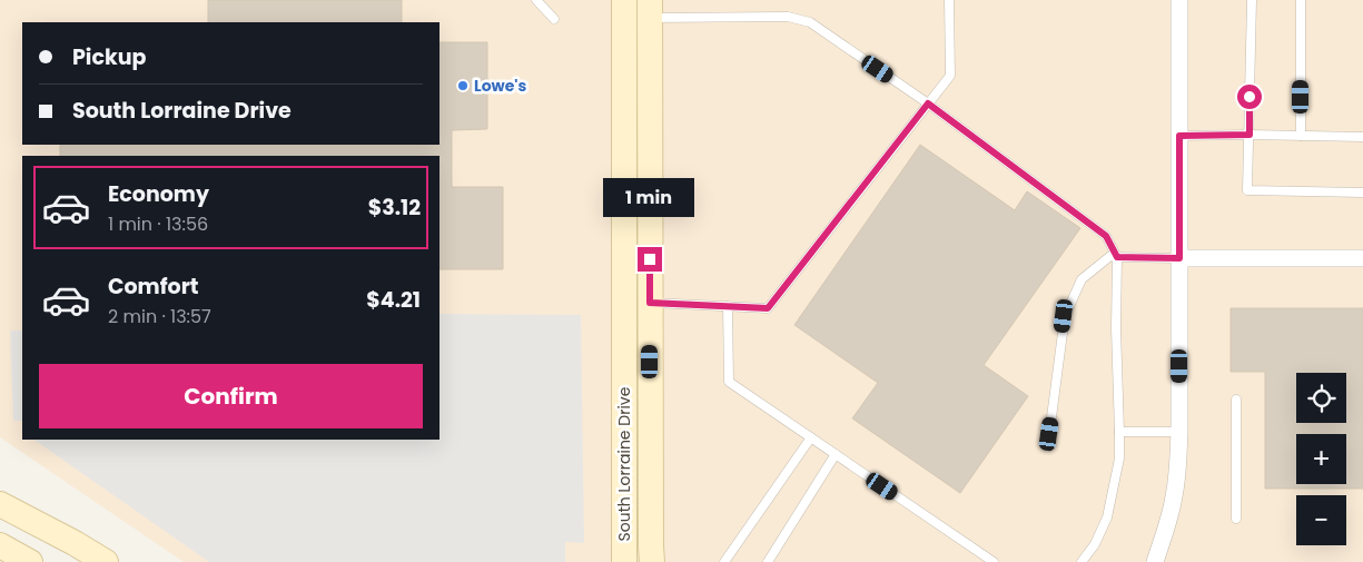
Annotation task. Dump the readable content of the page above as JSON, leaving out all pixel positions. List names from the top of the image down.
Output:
{
  "streets": {
    "street": ["South Lorraine Drive"]
  },
  "places": ["Lowe's"],
  "page": {
    "banner": ["Pickup", "South Lorraine Drive"],
    "list": [
      {
        "name": "Economy",
        "note": "1 min · 13:56",
        "value": "$3.12"
      },
      {
        "name": "Comfort",
        "note": "2 min · 13:57",
        "value": "$4.21"
      }
    ],
    "bubble": "1 min",
    "buttons": "Confirm",
    "map_buttons": ["+", "−"]
  }
}
